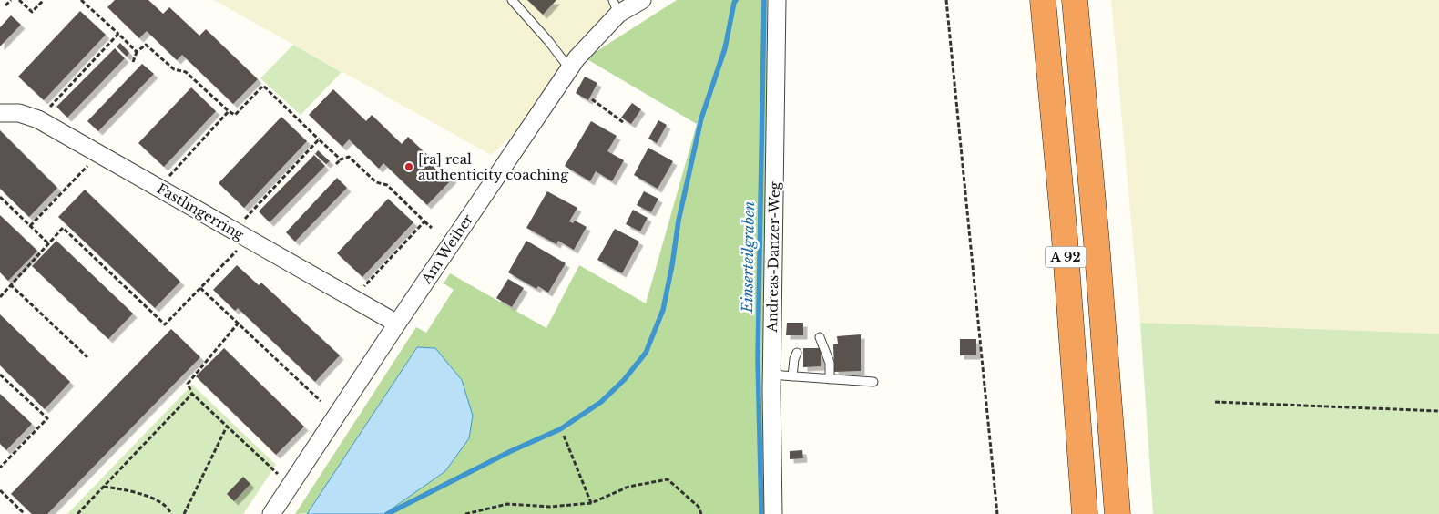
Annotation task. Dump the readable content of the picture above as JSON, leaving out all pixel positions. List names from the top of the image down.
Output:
{
  "streets": {
    "highway": ["A 92"],
    "street": ["Fastlingerring", "Am Weiher", "Andreas-Danzer-Weg"]
  },
  "crossings": [
    ["Fastlingerring", "Am Weiher"]
  ],
  "water": ["Einserteilgraben"],
  "places": ["[ra] real authenticity coaching"]
}
